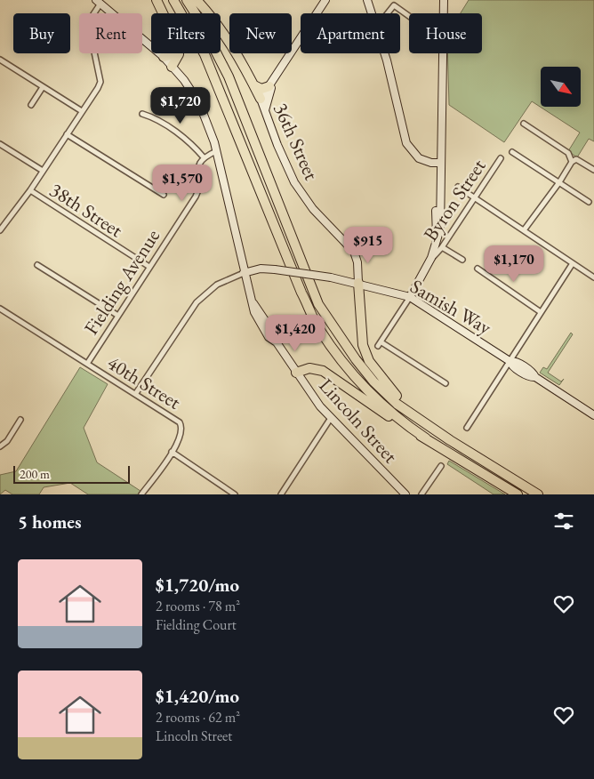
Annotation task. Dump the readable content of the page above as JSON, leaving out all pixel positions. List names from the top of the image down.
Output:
{
  "streets": {
    "main road": ["36th Street", "Samish Way", "Lincoln Street"],
    "street": [
      "Byron Street",
      "38th Street",
      "Fielding Avenue",
      "40th Street"
    ]
  },
  "crossings": [
    ["36th Street", "Samish Way"],
    ["38th Street", "Fielding Avenue"],
    ["Fielding Avenue", "40th Street"],
    ["Samish Way", "Lincoln Street"]
  ],
  "scale_bar": "200 m",
  "north": "bottom right",
  "page": {
    "chip": [
      "Buy",
      "Rent",
      "Filters",
      "New",
      "Apartment",
      "House"
    ],
    "price": [
      "$1,720",
      "$1,570",
      "$915",
      "$1,170",
      "$1,420"
    ],
    "scale": "200 m",
    "heading": "5 homes",
    "list": [
      {
        "name": "$1,720/mo",
        "note": "2 rooms · 78 m² · Fielding Court"
      },
      {
        "name": "$1,420/mo",
        "note": "2 rooms · 62 m² · Lincoln Street"
      }
    ]
  }
}
